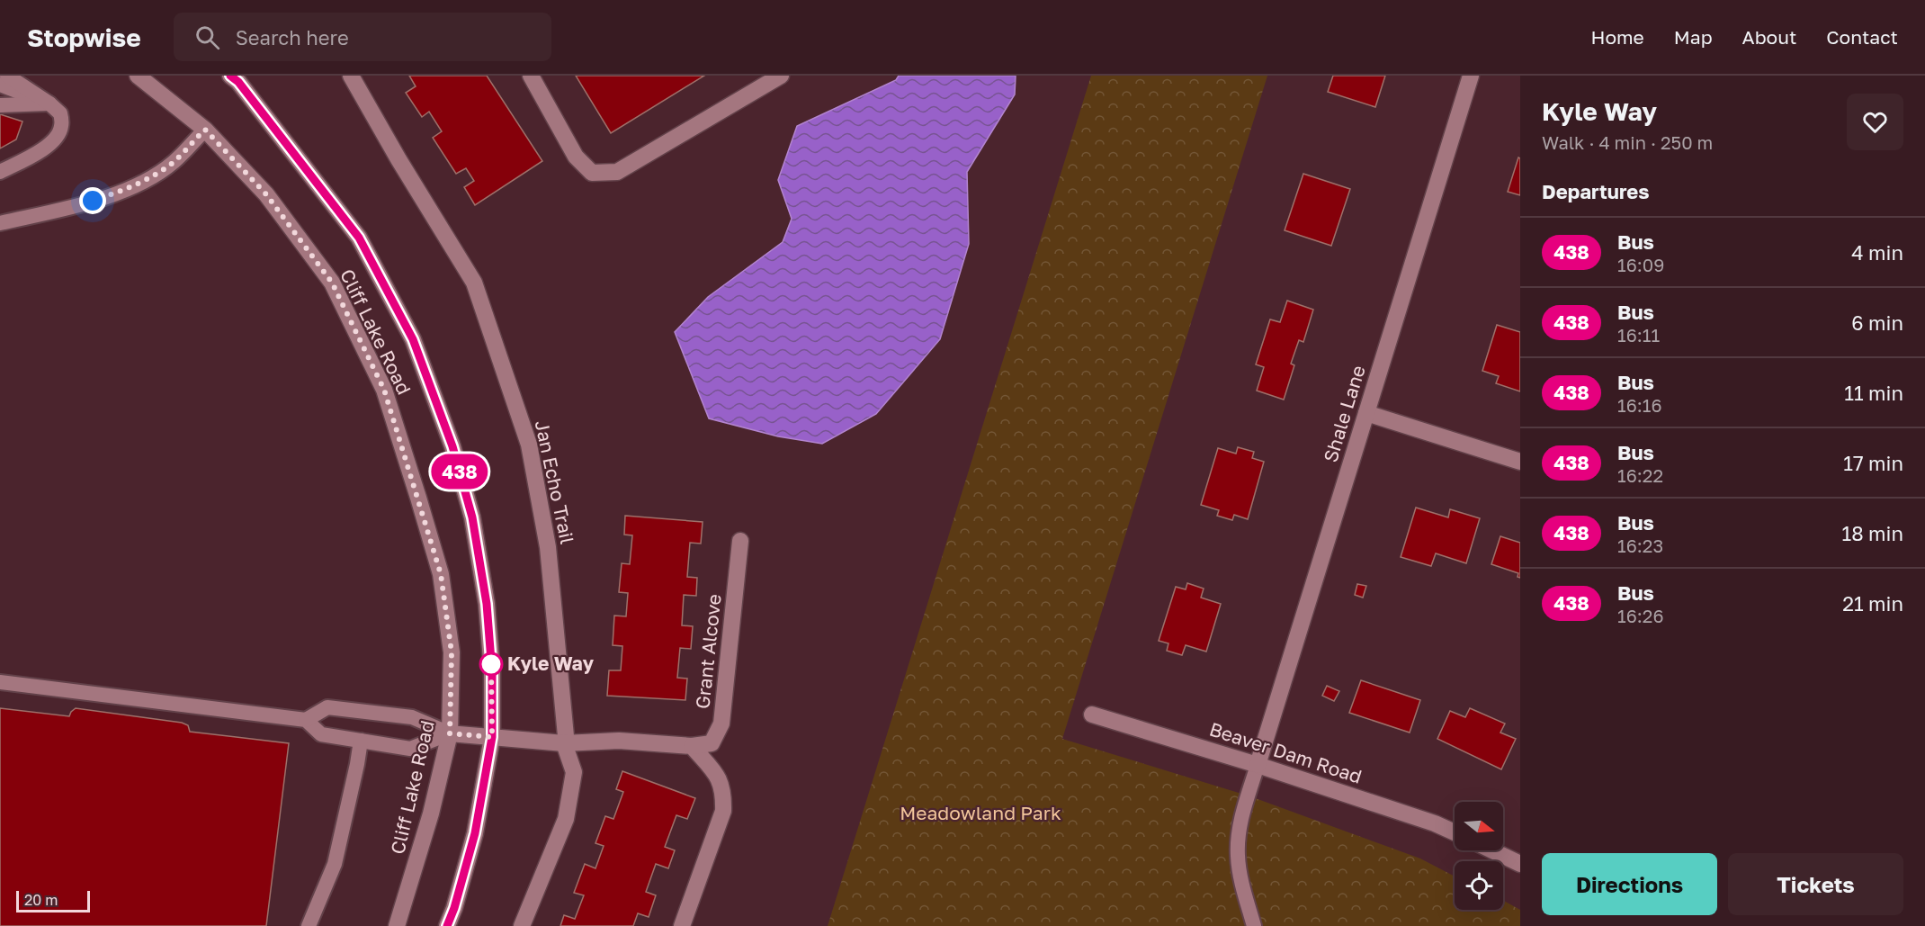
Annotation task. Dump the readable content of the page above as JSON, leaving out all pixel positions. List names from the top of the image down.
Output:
{
  "streets": {
    "street": [
      "Cliff Lake Road",
      "Shale Lane",
      "Jan Echo Trail",
      "Grant Alcove",
      "Beaver Dam Road"
    ]
  },
  "crossings": [
    ["Shale Lane", "Beaver Dam Road"]
  ],
  "parks": ["Meadowland Park"],
  "places": ["Kyle Way"],
  "lines": ["bus line 438"],
  "scale_bar": "20 m",
  "north": "right",
  "page": {
    "header": "Stopwise",
    "search": "Search here",
    "nav": [
      "Home",
      "Map",
      "About",
      "Contact"
    ],
    "on_map": "438",
    "heading": [
      ["Kyle Way", "Walk · 4 min · 250 m"],
      "Departures"
    ],
    "list": [
      {
        "mark": "438",
        "name": "Bus",
        "note": "16:09",
        "value": "4 min"
      },
      {
        "mark": "438",
        "name": "Bus",
        "note": "16:11",
        "value": "6 min"
      },
      {
        "mark": "438",
        "name": "Bus",
        "note": "16:16",
        "value": "11 min"
      },
      {
        "mark": "438",
        "name": "Bus",
        "note": "16:22",
        "value": "17 min"
      },
      {
        "mark": "438",
        "name": "Bus",
        "note": "16:23",
        "value": "18 min"
      },
      {
        "mark": "438",
        "name": "Bus",
        "note": "16:26",
        "value": "21 min"
      }
    ],
    "buttons": ["Directions", "Tickets"],
    "scale": "20 m"
  }
}
